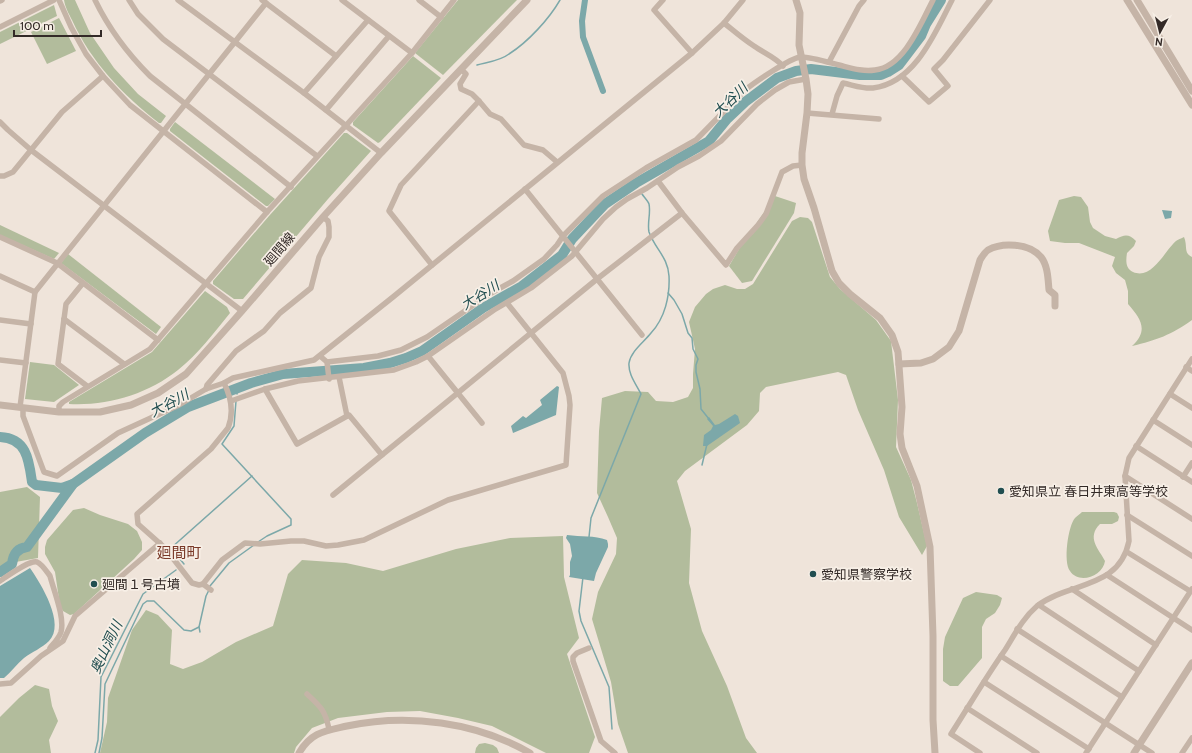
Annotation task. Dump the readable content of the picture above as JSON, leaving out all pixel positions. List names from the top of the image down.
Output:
{
  "streets": {
    "street": ["廻間線"]
  },
  "districts": ["廻間町"],
  "water": ["大谷川", "奥山洞川"],
  "places": ["愛知県立 春日井東高等学校", "愛知県警察学校", "廻間１号古墳"],
  "scale_bar": "100 m",
  "north": "bottom"
}
